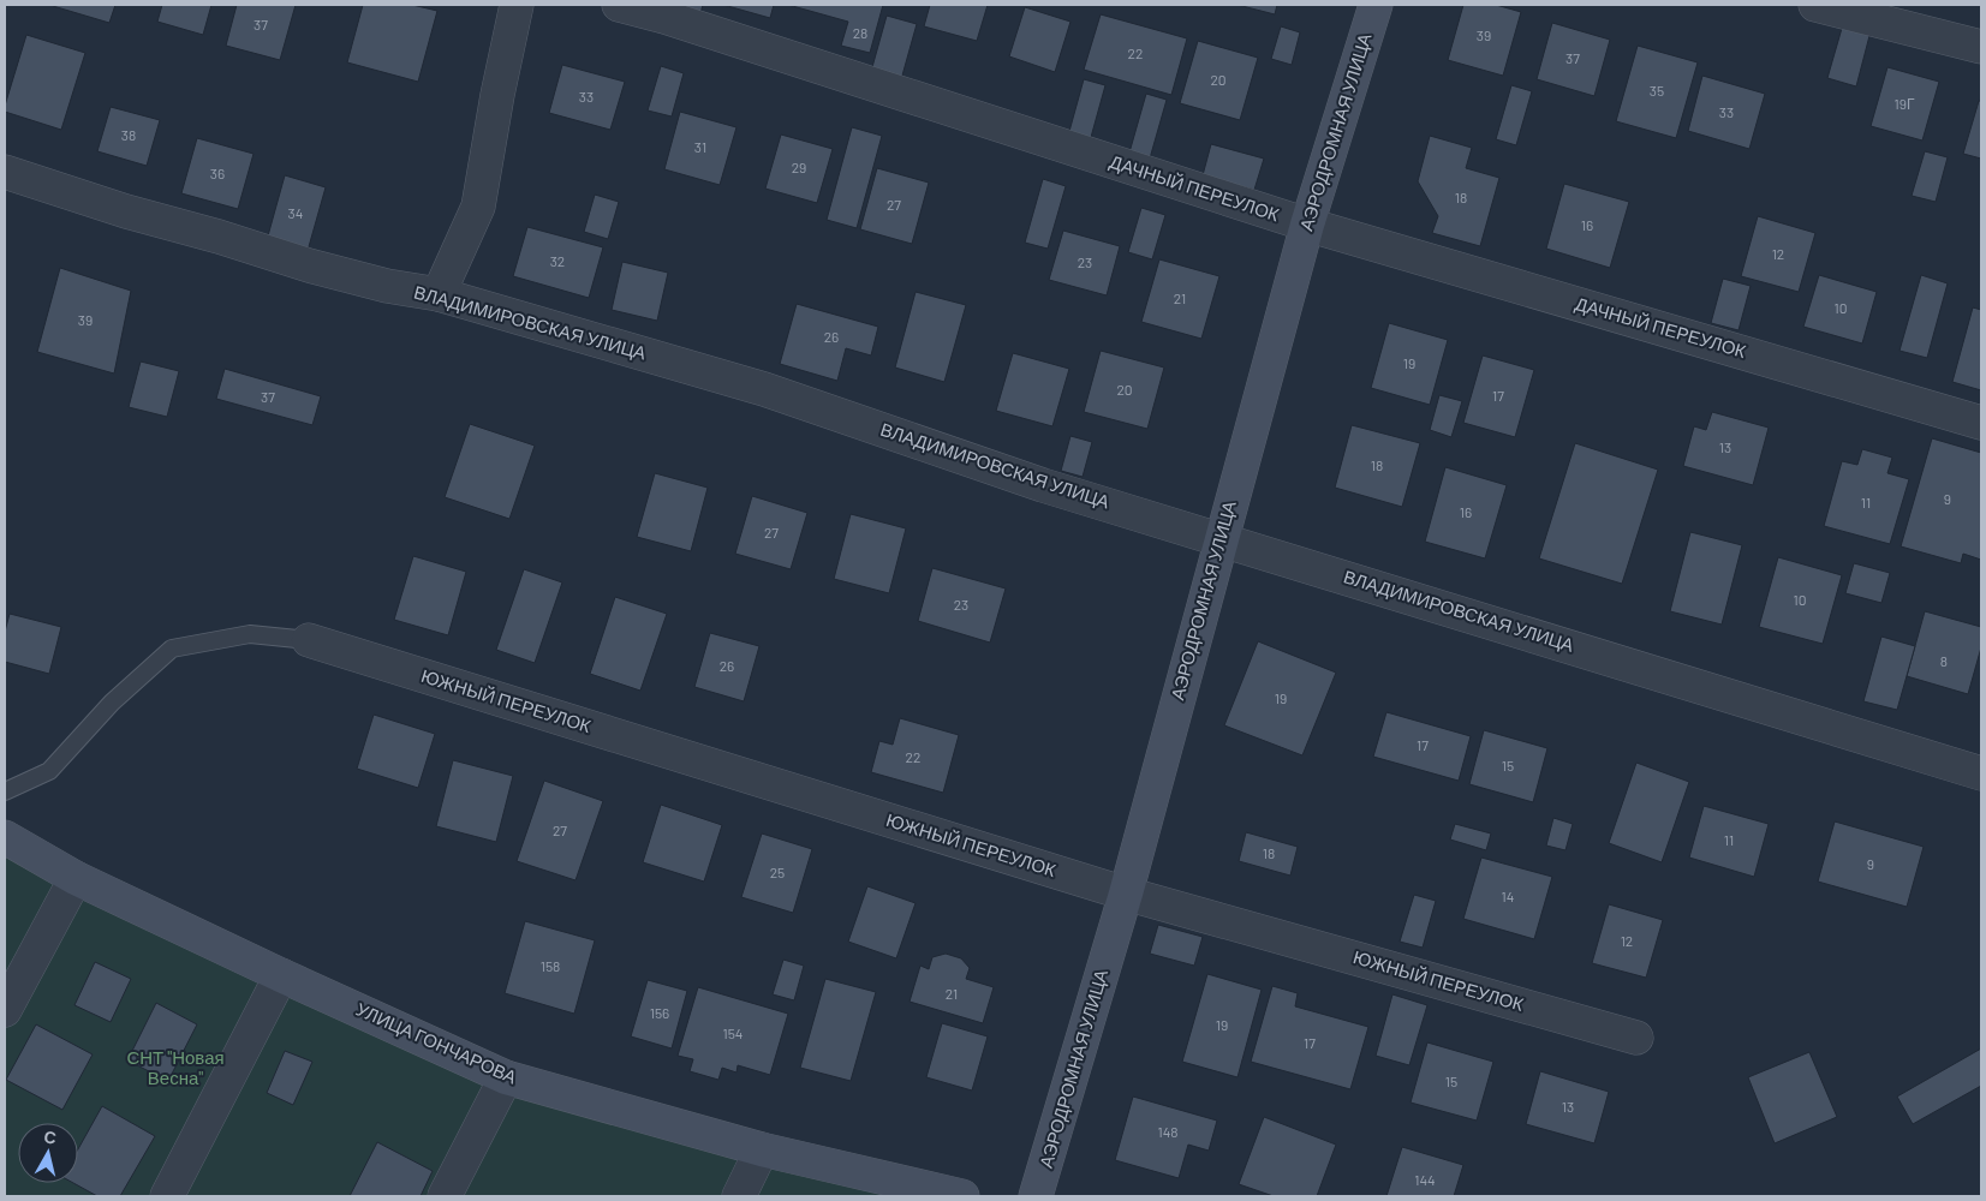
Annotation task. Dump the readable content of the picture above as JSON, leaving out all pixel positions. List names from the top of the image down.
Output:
{
  "streets": {
    "street": [
      "АЭРОДРОМНАЯ УЛИЦА",
      "ДАЧНЫЙ ПЕРЕУЛОК",
      "ВЛАДИМИРОВСКАЯ УЛИЦА",
      "ЮЖНЫЙ ПЕРЕУЛОК",
      "УЛИЦА ГОНЧАРОВА"
    ]
  },
  "crossings": [
    ["АЭРОДРОМНАЯ УЛИЦА", "ДАЧНЫЙ ПЕРЕУЛОК"],
    ["АЭРОДРОМНАЯ УЛИЦА", "ВЛАДИМИРОВСКАЯ УЛИЦА"],
    ["АЭРОДРОМНАЯ УЛИЦА", "ЮЖНЫЙ ПЕРЕУЛОК"]
  ],
  "parks": ["СНТ \"Новая Весна\""],
  "house_numbers": [
    "37",
    "28",
    "39",
    "22",
    "37",
    "20",
    "35",
    "33",
    "19Г",
    "33",
    "38",
    "31",
    "29",
    "36",
    "18",
    "27",
    "34",
    "16",
    "12",
    "32",
    "23",
    "21",
    "10",
    "39",
    "26",
    "19",
    "20",
    "17",
    "37",
    "13",
    "18",
    "9",
    "11",
    "16",
    "27",
    "10",
    "23",
    "8",
    "26",
    "19",
    "17",
    "22",
    "15",
    "27",
    "11",
    "18",
    "9",
    "25",
    "14",
    "12",
    "158",
    "21",
    "156",
    "19",
    "154",
    "17",
    "15",
    "13",
    "148",
    "144"
  ],
  "north": "top"
}
